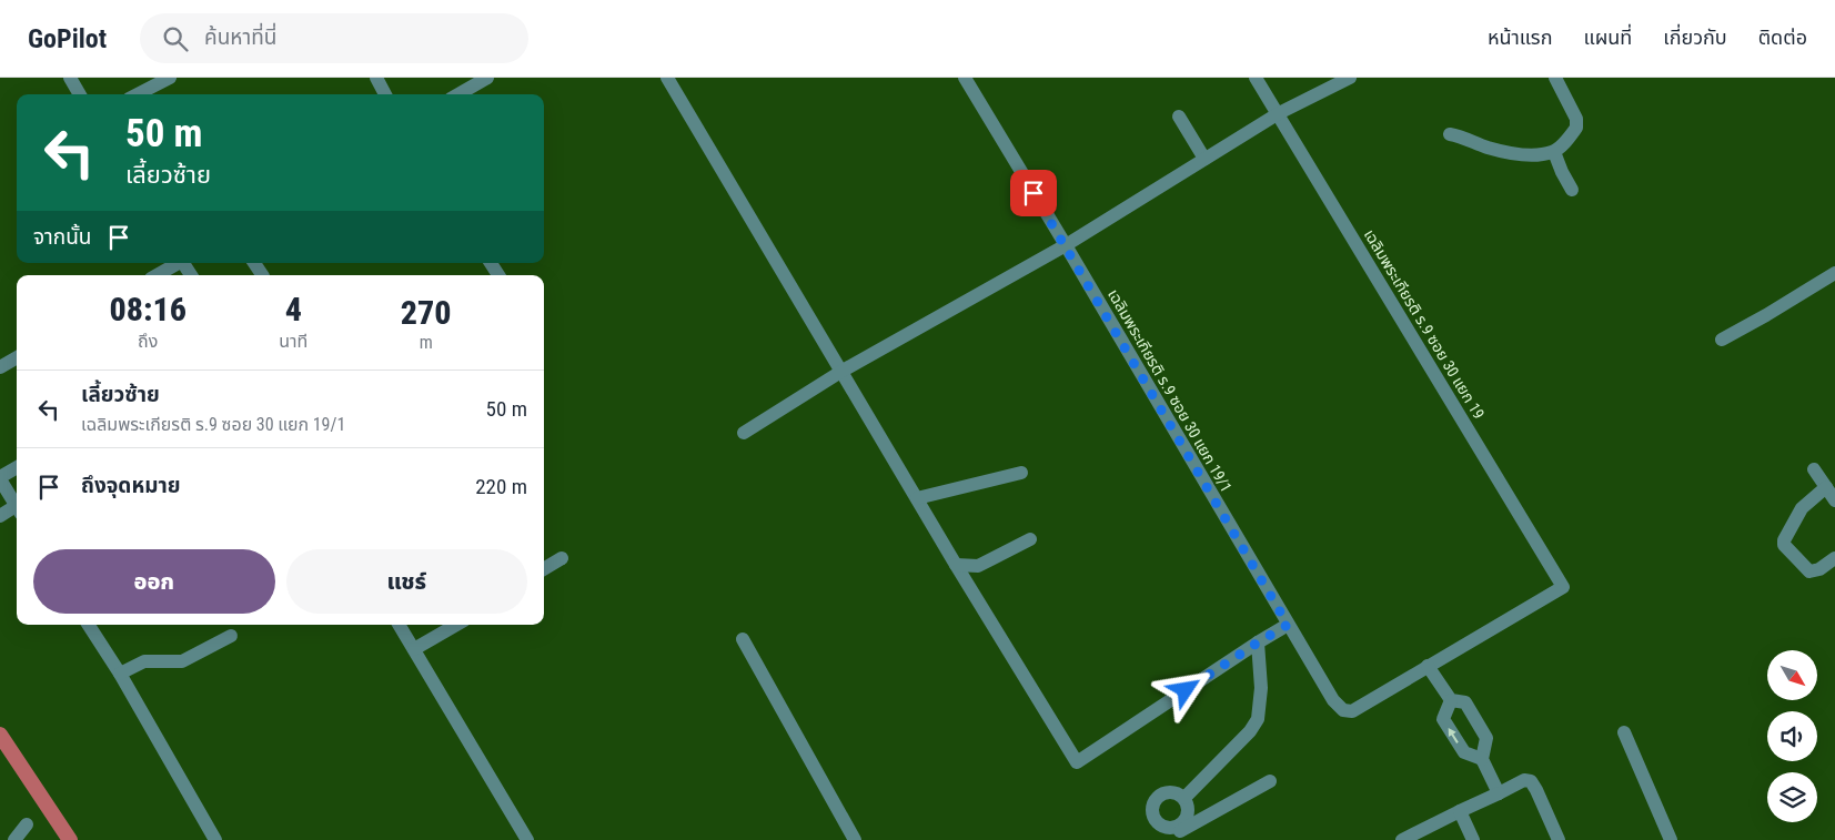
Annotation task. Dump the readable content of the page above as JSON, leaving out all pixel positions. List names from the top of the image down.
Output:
{
  "streets": {
    "street": ["เฉลิมพระเกียรติ ร.9 ซอย 30 แยก 19", "เฉลิมพระเกียรติ ร.9 ซอย 30 แยก 19/1"]
  },
  "crossings": [
    ["เฉลิมพระเกียรติ ร.9 ซอย 30 แยก 19", "เฉลิมพระเกียรติ ร.9 ซอย 30 แยก 19/1"]
  ],
  "north": "bottom right",
  "page": {
    "header": "GoPilot",
    "search": "ค้นหาที่นี่",
    "nav": [
      "หน้าแรก",
      "แผนที่",
      "เกี่ยวกับ",
      "ติดต่อ"
    ],
    "turn": ["50 m", "เลี้ยวซ้าย"],
    "then": "จากนั้น",
    "eta": [
      "08:16",
      "ถึง",
      "4",
      "นาที",
      "270",
      "m"
    ],
    "list": [
      {
        "name": "เลี้ยวซ้าย",
        "note": "เฉลิมพระเกียรติ ร.9 ซอย 30 แยก 19/1",
        "value": "50 m"
      },
      {
        "name": "ถึงจุดหมาย",
        "value": "220 m"
      }
    ],
    "buttons": ["ออก", "แชร์"]
  }
}
